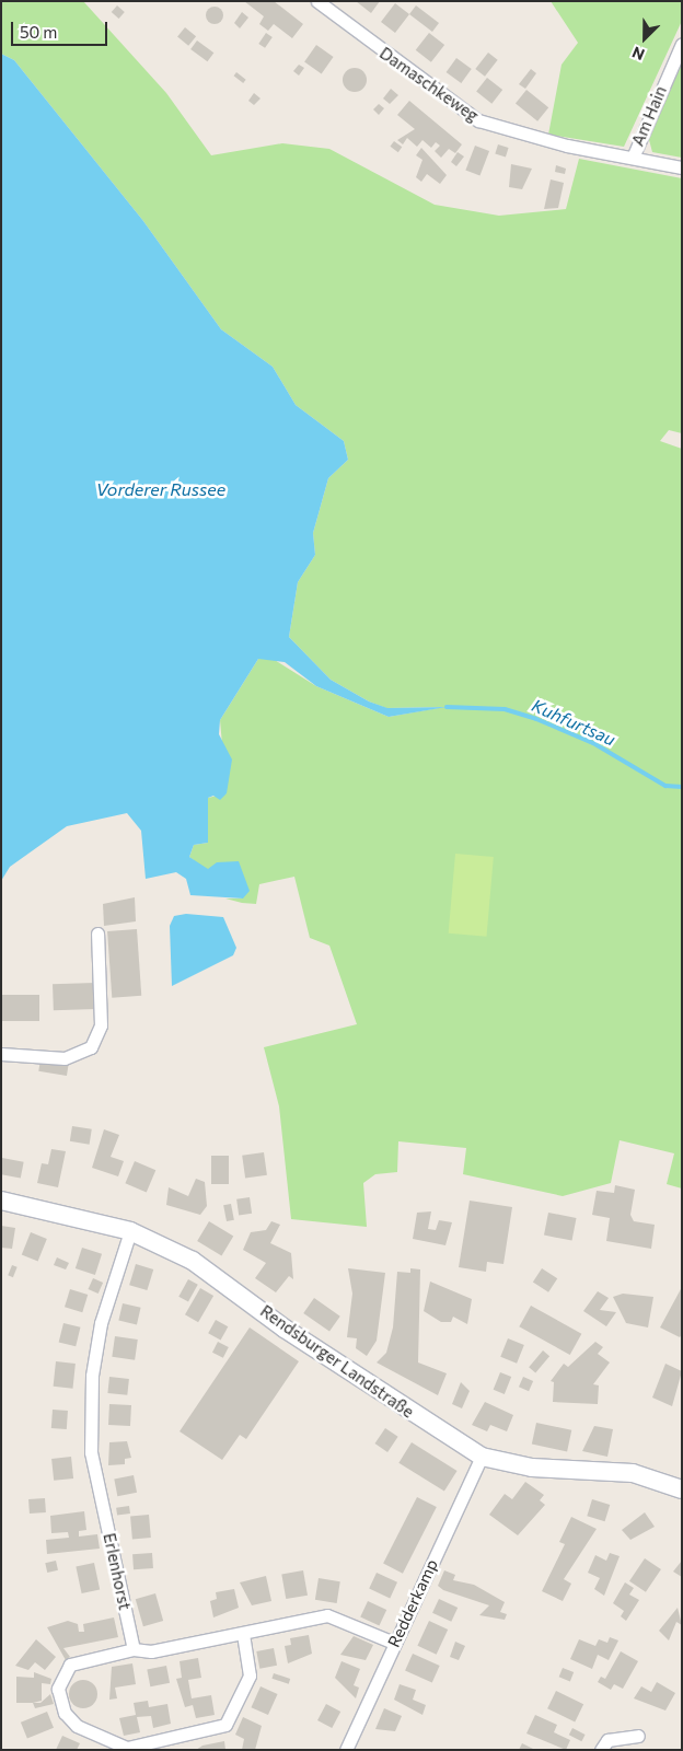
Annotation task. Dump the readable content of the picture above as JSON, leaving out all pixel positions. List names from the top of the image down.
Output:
{
  "streets": {
    "street": [
      "Damaschkeweg",
      "Am Hain",
      "Rendsburger Landstraße",
      "Erlenhorst",
      "Redderkamp"
    ]
  },
  "crossings": [
    ["Damaschkeweg", "Am Hain"],
    ["Rendsburger Landstraße", "Erlenhorst"],
    ["Rendsburger Landstraße", "Redderkamp"]
  ],
  "water": ["Vorderer Russee", "Kuhfurtsau"],
  "scale_bar": "50 m",
  "north": "bottom left"
}
